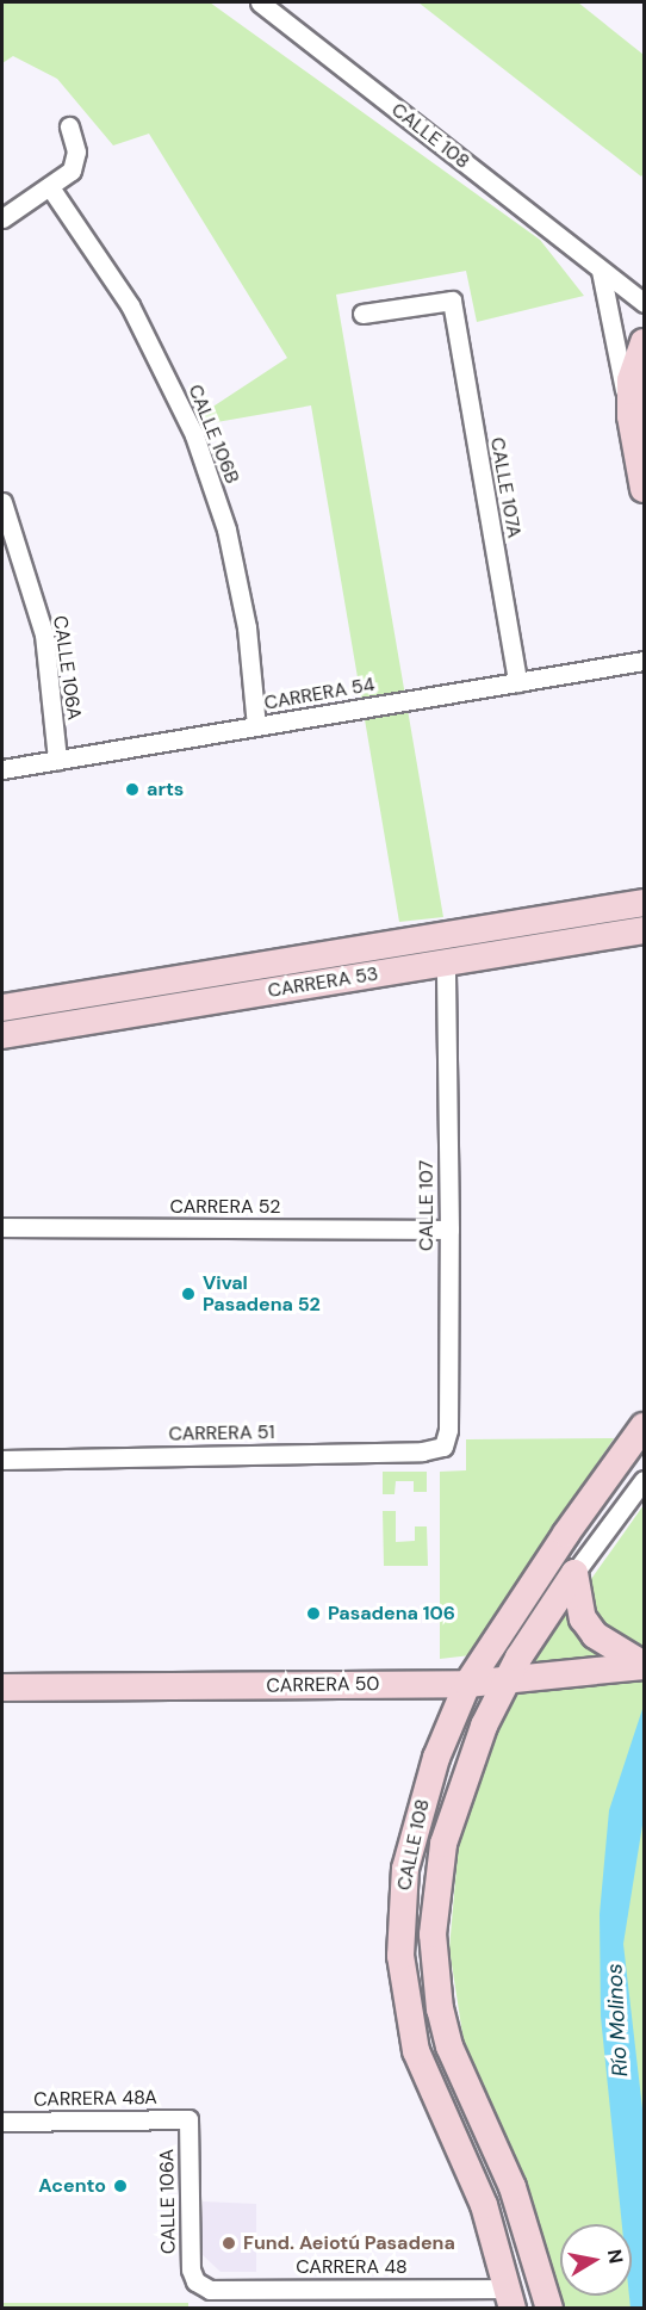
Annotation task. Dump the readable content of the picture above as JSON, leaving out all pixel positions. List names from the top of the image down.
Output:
{
  "streets": {
    "street": [
      "CALLE 108",
      "CALLE 106B",
      "CALLE 107A",
      "CALLE 106A",
      "CARRERA 54",
      "CARRERA 53",
      "CALLE 107",
      "CARRERA 52",
      "CARRERA 51",
      "CARRERA 50",
      "CARRERA 48A",
      "CARRERA 48"
    ]
  },
  "crossings": [
    ["CALLE 108", "CARRERA 50"],
    ["CALLE 108", "CARRERA 48"],
    ["CALLE 106B", "CARRERA 54"],
    ["CALLE 107A", "CARRERA 54"],
    ["CALLE 106A", "CARRERA 54"],
    ["CALLE 106A", "CARRERA 48A"],
    ["CALLE 106A", "CARRERA 48"],
    ["CARRERA 53", "CALLE 107"],
    ["CALLE 107", "CARRERA 52"],
    ["CALLE 107", "CARRERA 51"]
  ],
  "water": ["Río Molinos"],
  "places": [
    "arts",
    "Vival Pasadena 52",
    "Pasadena 106",
    "Acento",
    "Fund. Aeiotú Pasadena"
  ],
  "north": "right"
}
